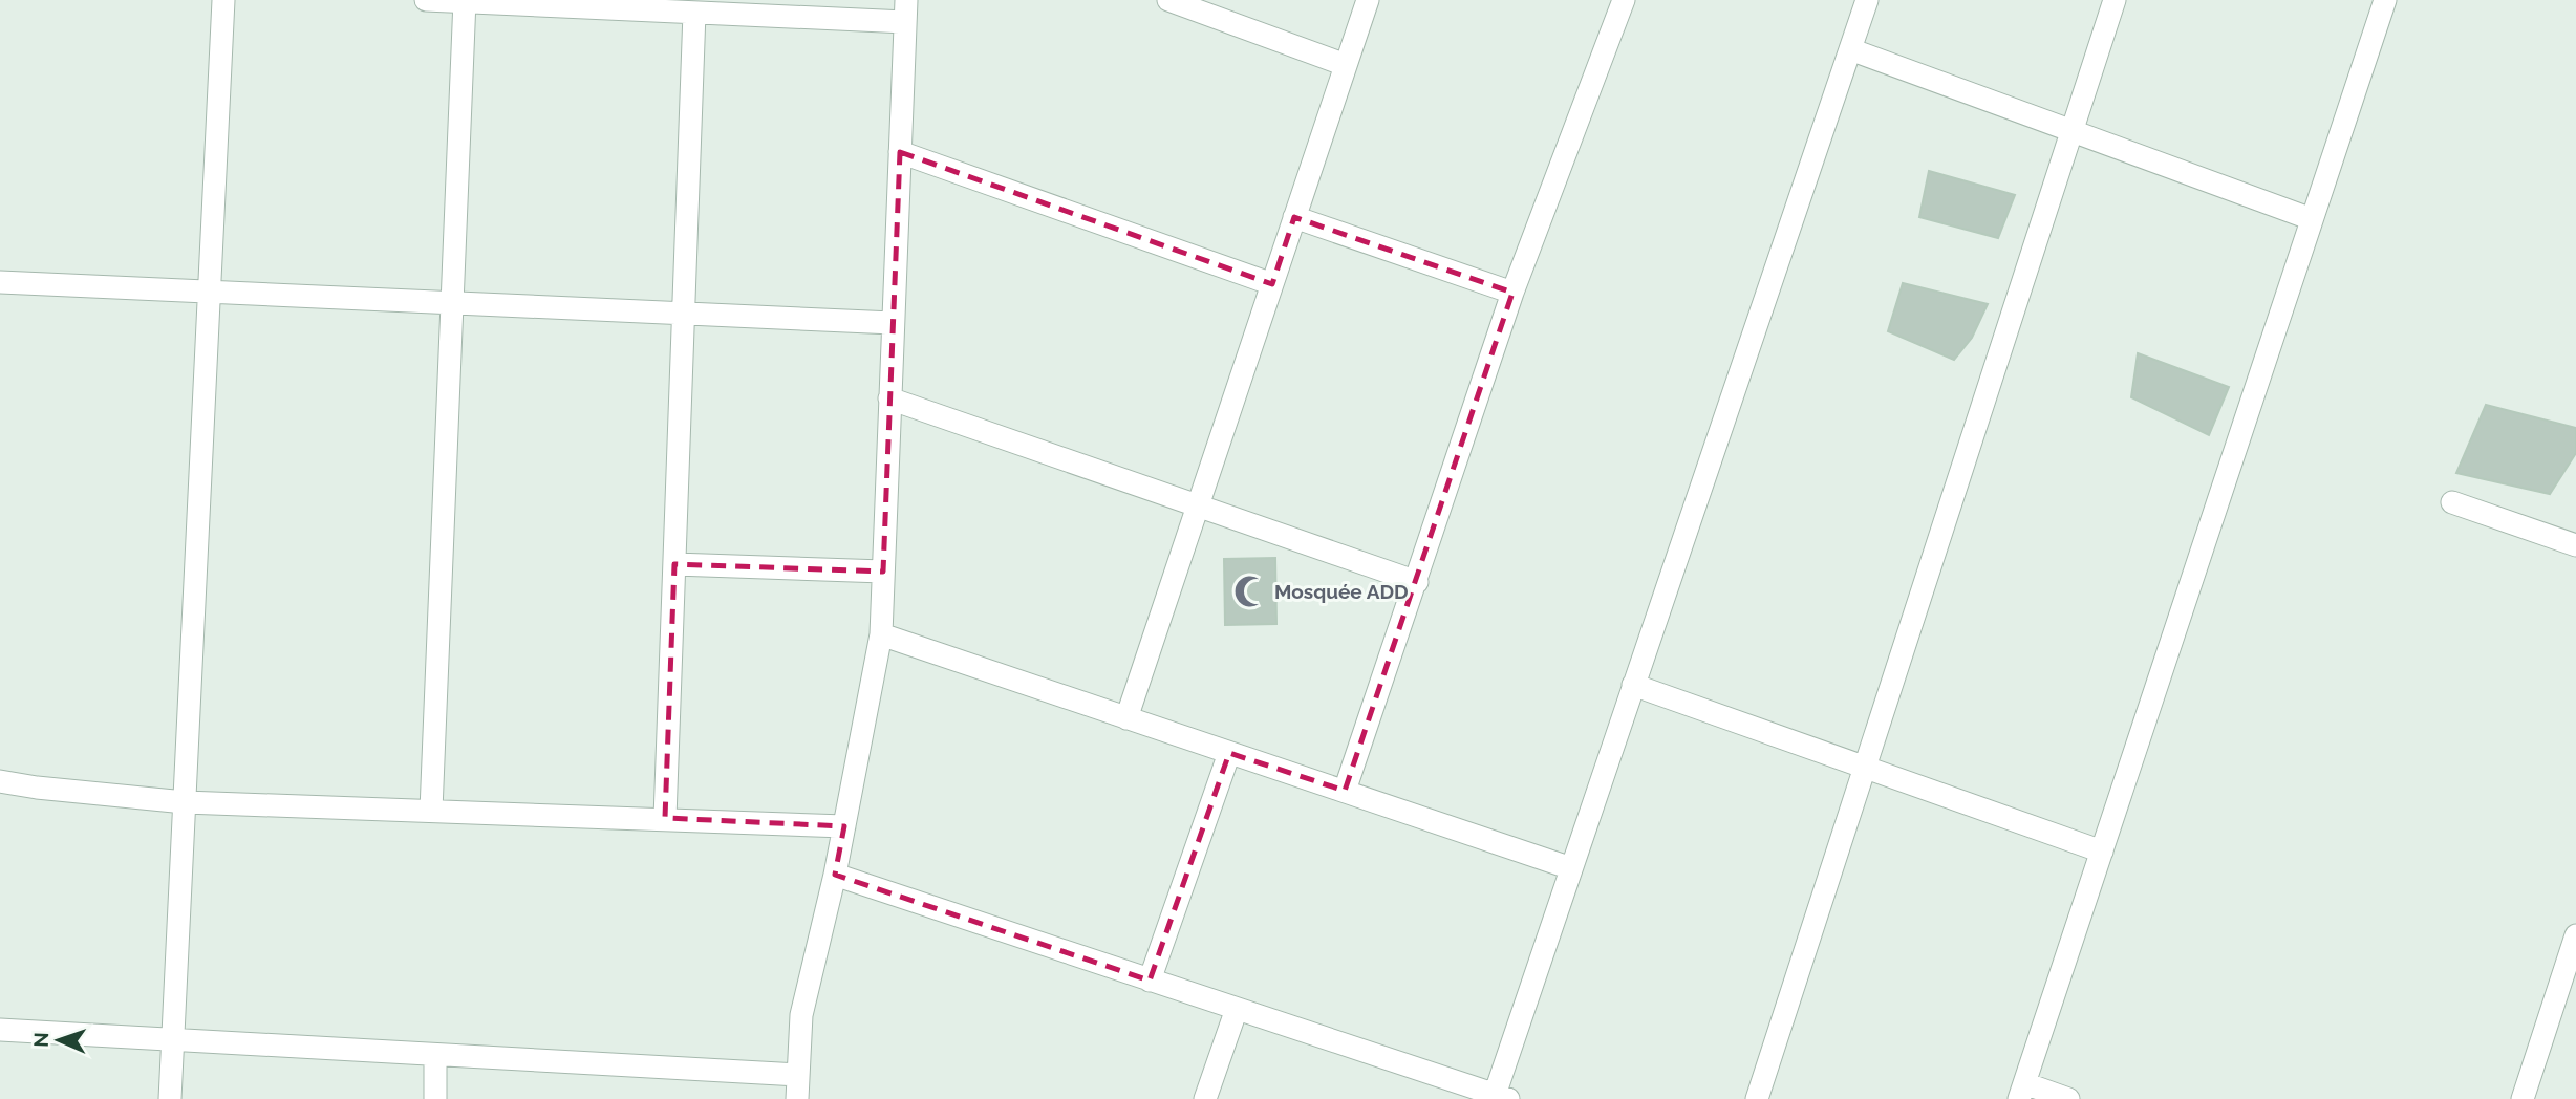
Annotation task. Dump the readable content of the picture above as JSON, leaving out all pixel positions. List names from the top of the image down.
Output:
{
  "places": {
    "mosque": ["Mosquée ADD"]
  },
  "north": "left"
}
